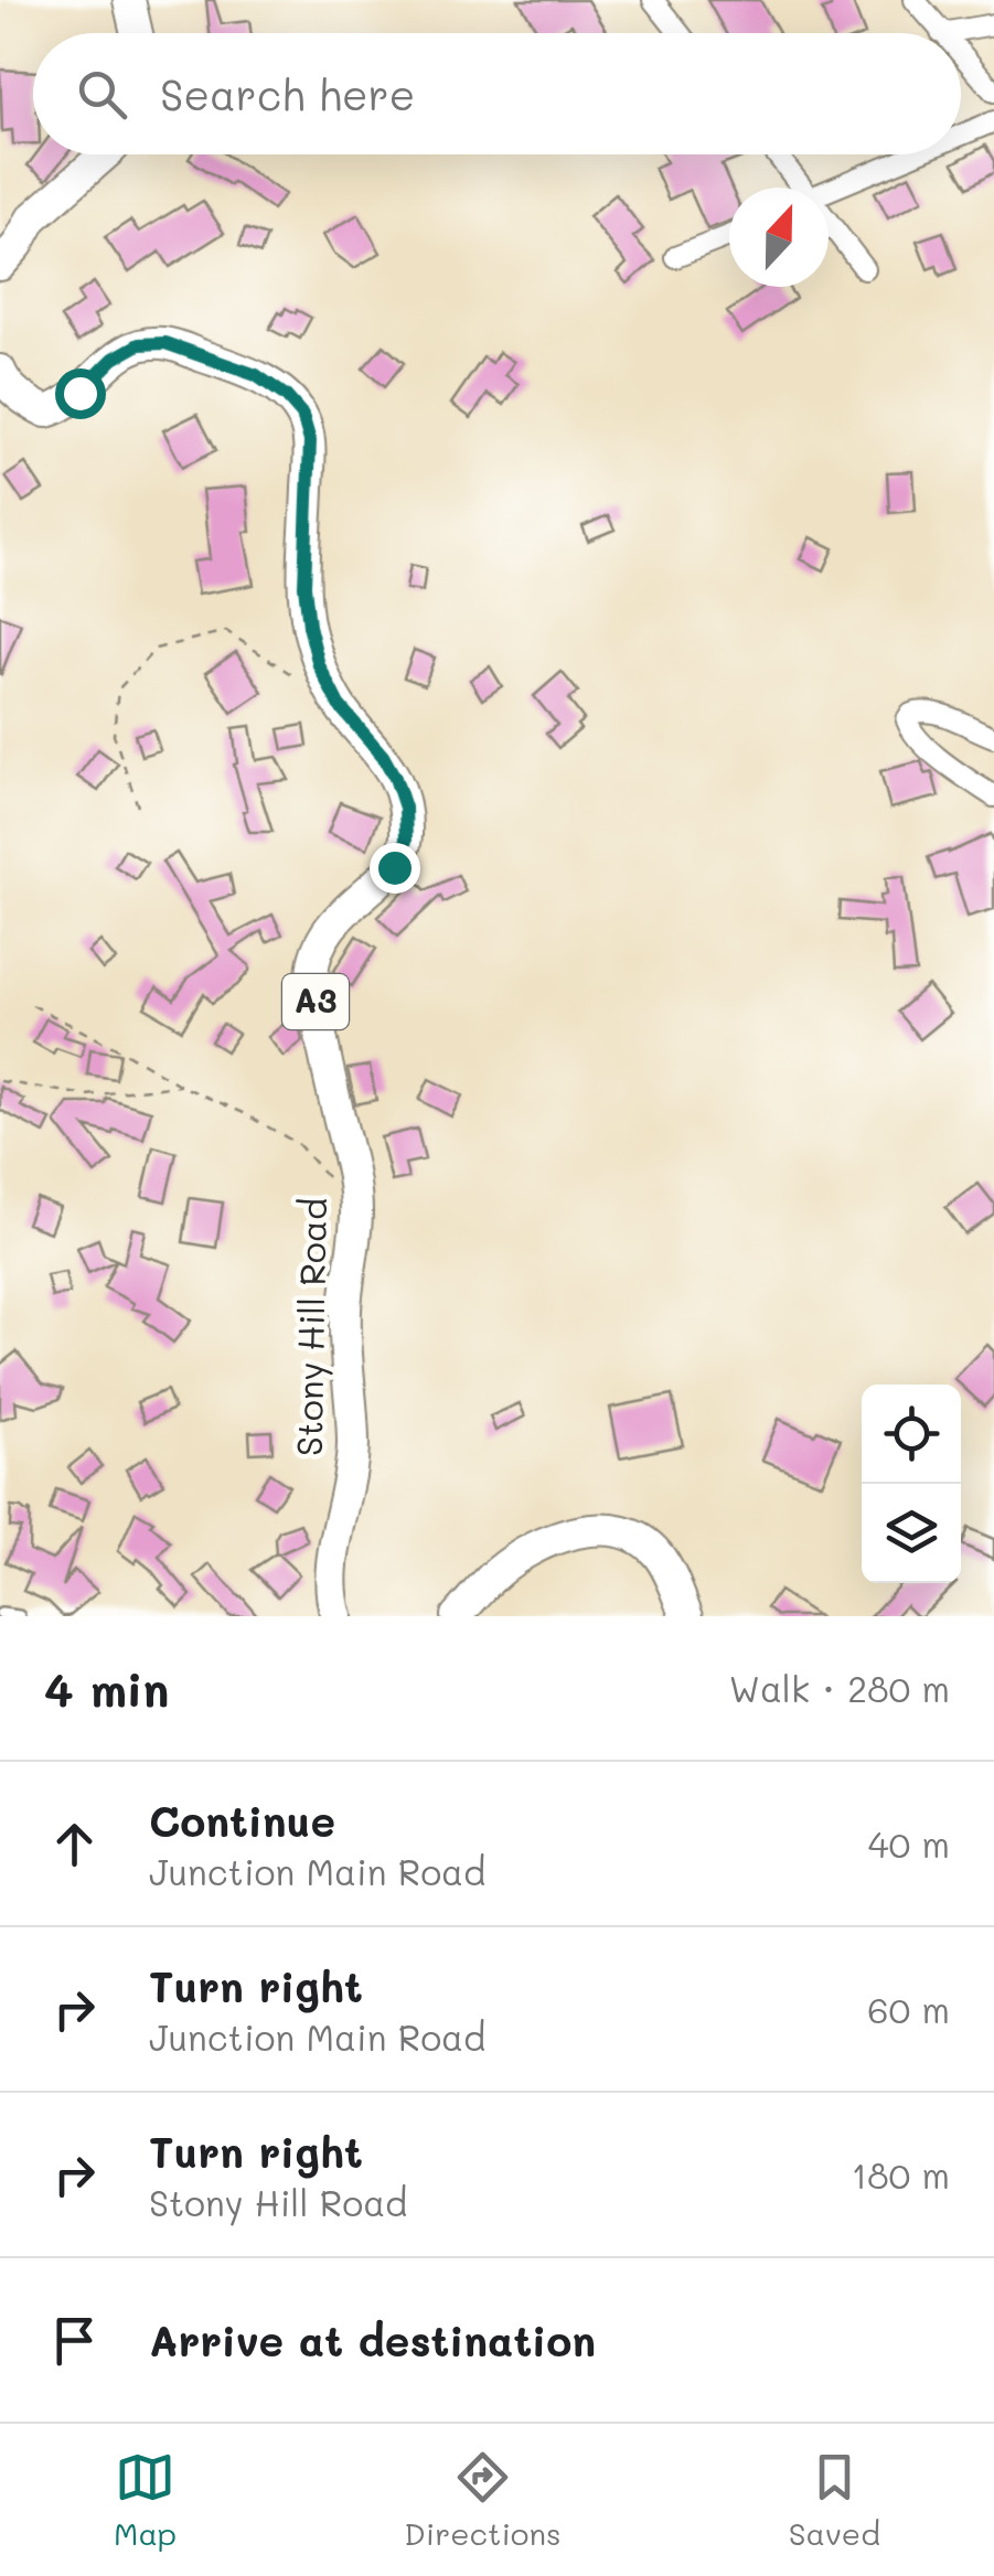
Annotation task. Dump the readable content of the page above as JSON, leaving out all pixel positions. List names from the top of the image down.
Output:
{
  "streets": {
    "main road": ["A3", "Stony Hill Road"]
  },
  "north": "top",
  "page": {
    "search": "Search here",
    "heading": ["4 min", "Walk · 280 m"],
    "list": [
      ["Continue", "Junction Main Road", "40 m"],
      ["Turn right", "Junction Main Road", "60 m"],
      ["Turn right", "Stony Hill Road", "180 m"],
      "Arrive at destination"
    ],
    "nav": ["Map", "Directions", "Saved"]
  }
}
